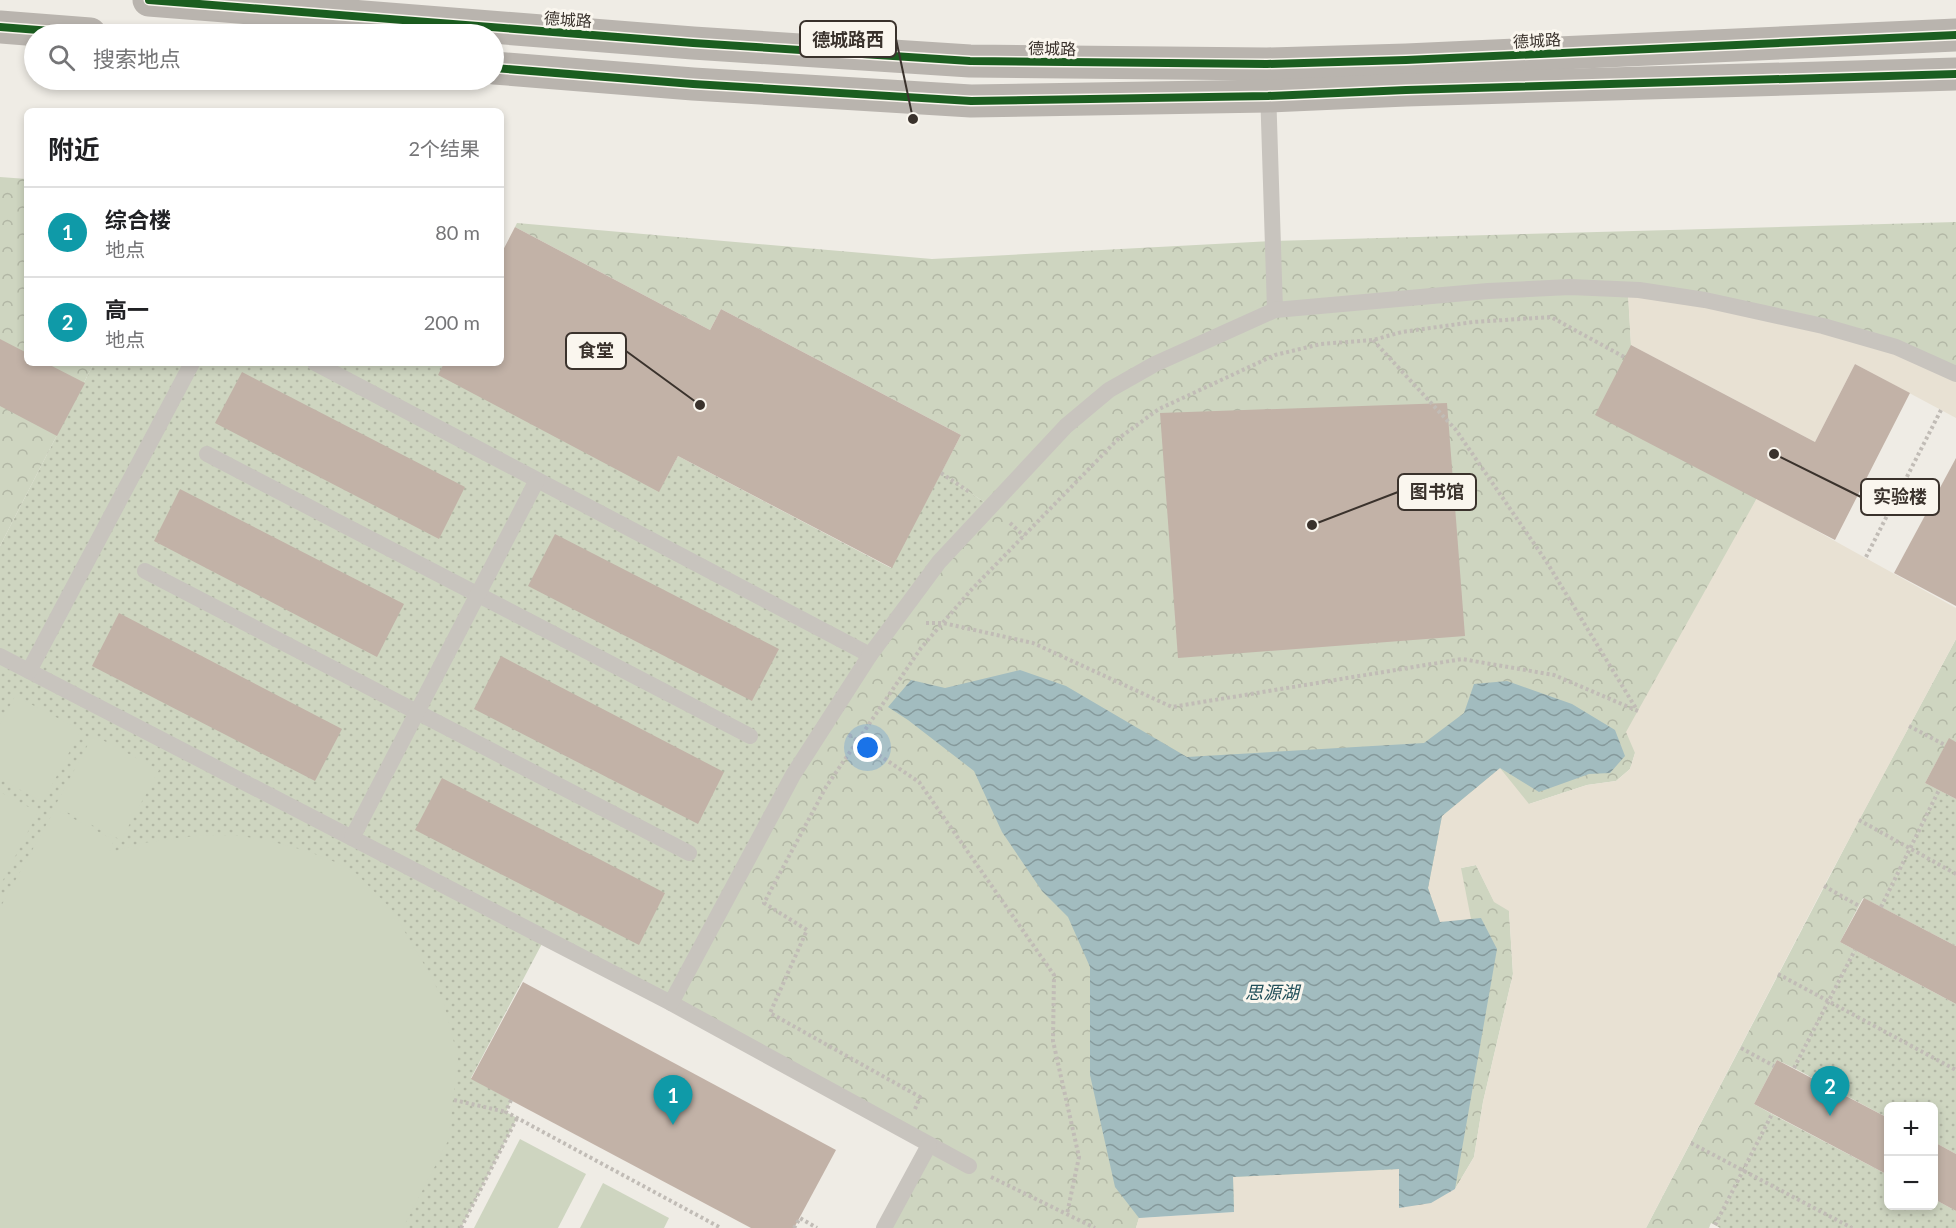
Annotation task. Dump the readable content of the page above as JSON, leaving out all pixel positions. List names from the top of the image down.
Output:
{
  "streets": {
    "street": ["德城路"]
  },
  "water": ["思源湖"],
  "places": [
    "德城路西",
    "食堂",
    "实验楼",
    "图书馆"
  ],
  "page": {
    "search": "搜索地点",
    "heading": ["附近", "2个结果"],
    "list": [
      {
        "mark": "1",
        "name": "综合楼",
        "note": "地点",
        "value": "80 m"
      },
      {
        "mark": "2",
        "name": "高一",
        "note": "地点",
        "value": "200 m"
      }
    ],
    "pins": ["2", "1"],
    "map_buttons": ["+", "−"]
  }
}
